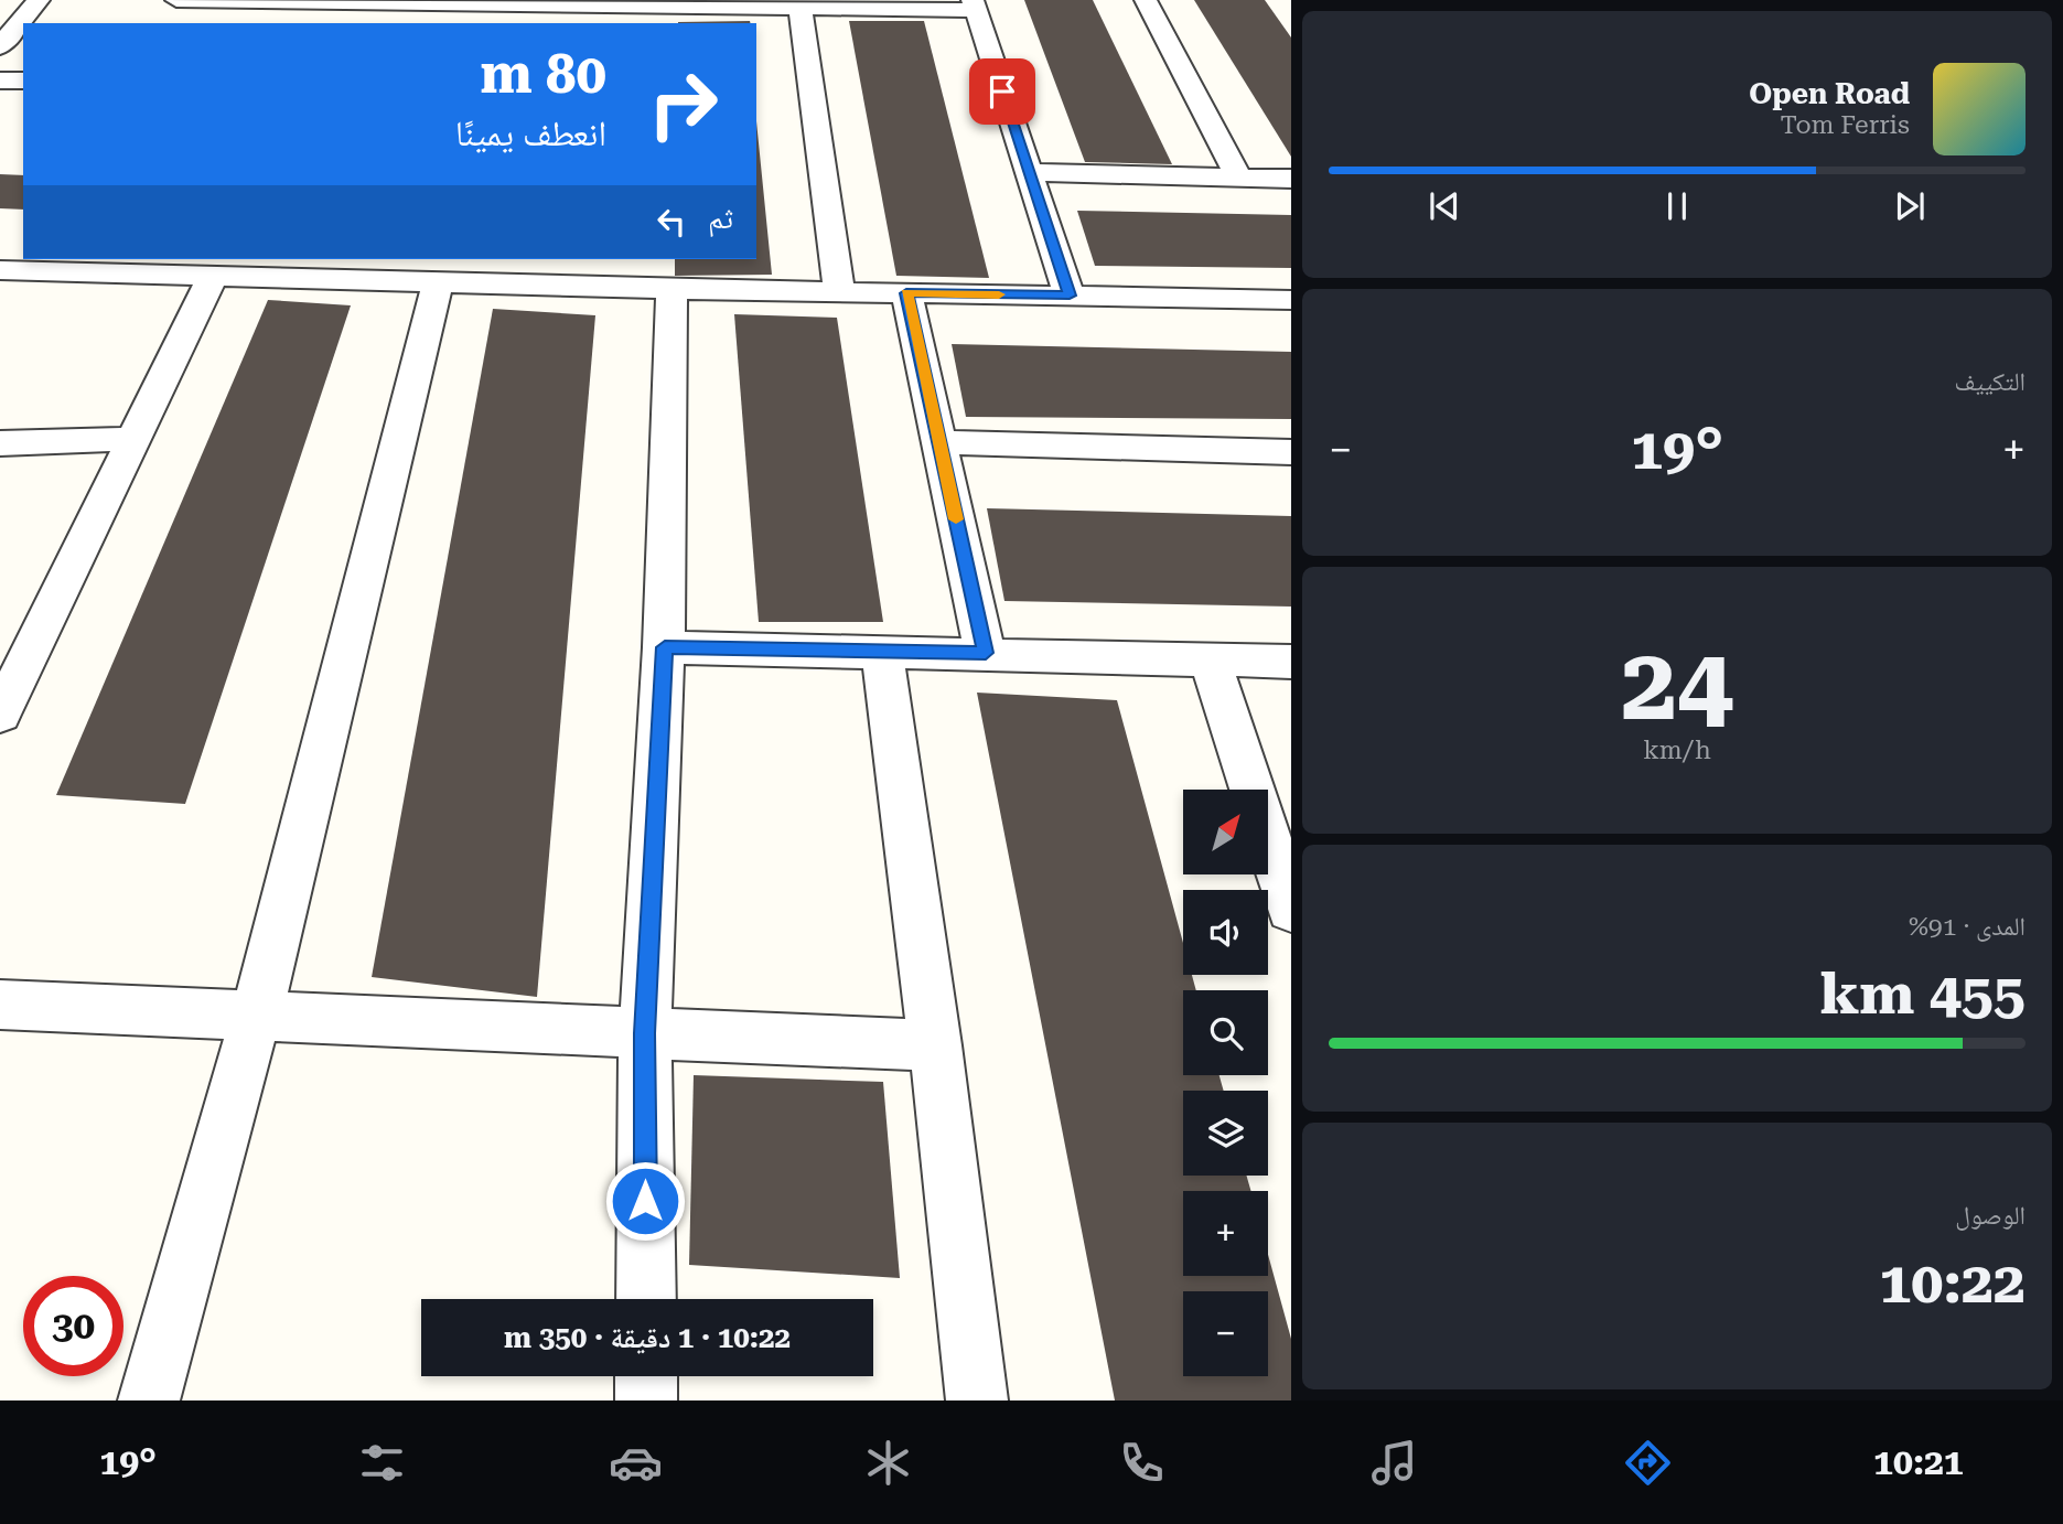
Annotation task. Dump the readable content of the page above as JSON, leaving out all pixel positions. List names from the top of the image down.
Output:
{
  "north": "top right",
  "page": {
    "turn": ["80 m", "انعطف يمينًا"],
    "song": ["Open Road", "Tom Ferris"],
    "then": "ثم",
    "tile": [
      "التكييف",
      ["24", "km/h"],
      ["المدى · 91%", "455 km"],
      ["الوصول", "10:22"]
    ],
    "heat": ["−", "19°", "+"],
    "map_buttons": ["+", "−"],
    "limit": "30",
    "trip": "10:22 · 1 دقيقة · 350 m",
    "tabs": ["10:21", "19°"]
  }
}
